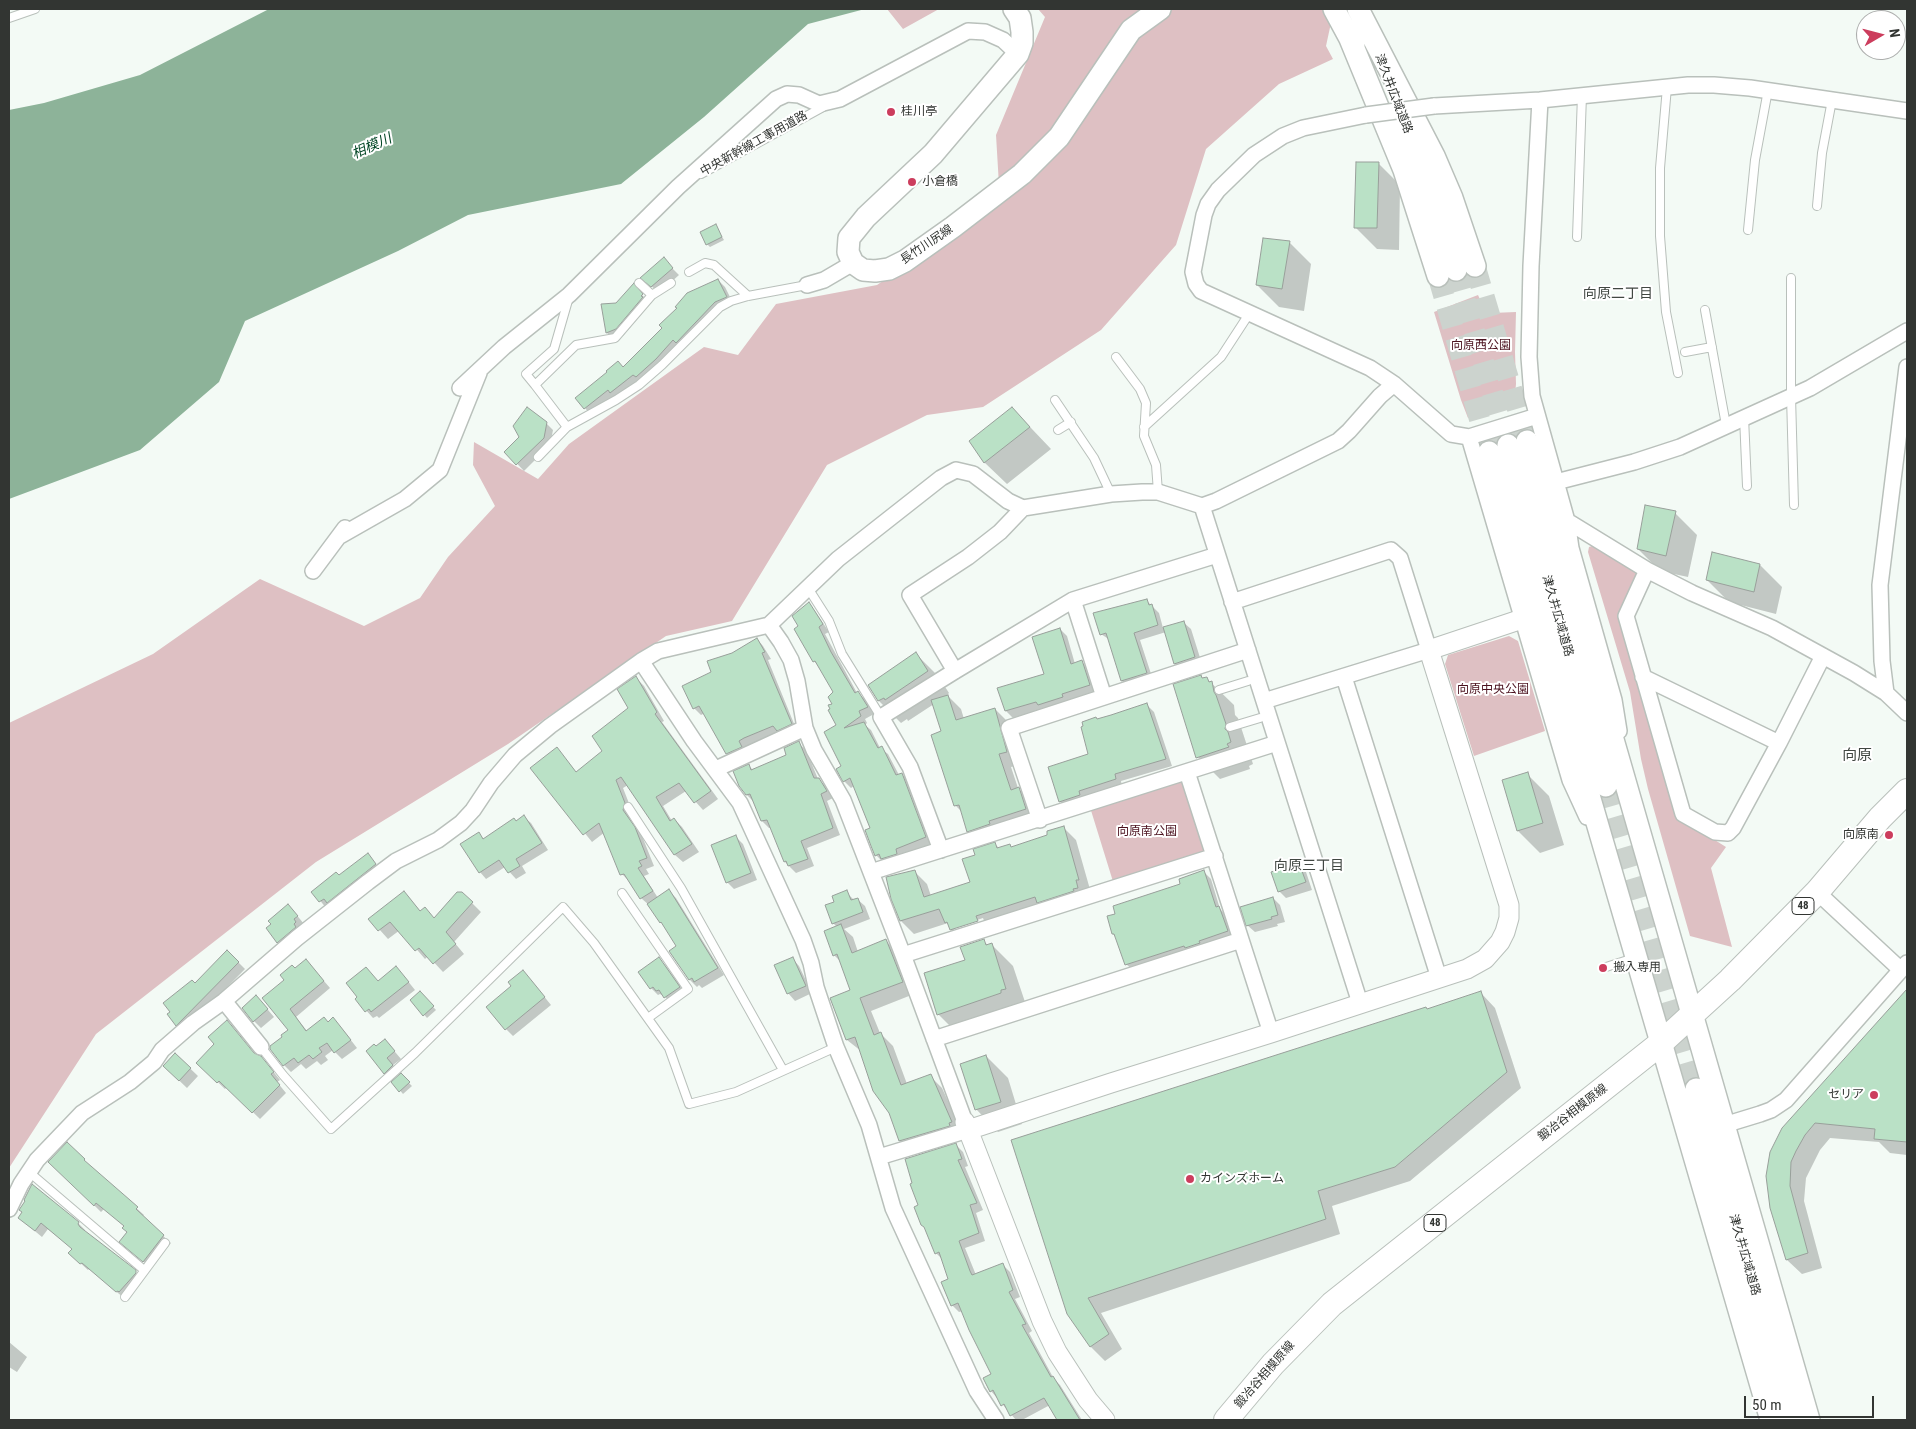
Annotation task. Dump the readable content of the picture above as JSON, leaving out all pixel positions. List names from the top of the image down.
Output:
{
  "streets": {
    "main road": [
      "津久井広域道路",
      "長竹川尻線",
      "48",
      "鍛冶谷相模原線"
    ],
    "lane": ["中央新幹線工事用道路"]
  },
  "districts": ["向原二丁目", "向原", "向原三丁目"],
  "water": ["相模川"],
  "parks": ["向原西公園", "向原中央公園", "向原南公園"],
  "places": [
    "桂川亭",
    "小倉橋",
    "向原南",
    "搬入専用",
    "セリア",
    "カインズホーム"
  ],
  "scale_bar": "50 m",
  "north": "right"
}
